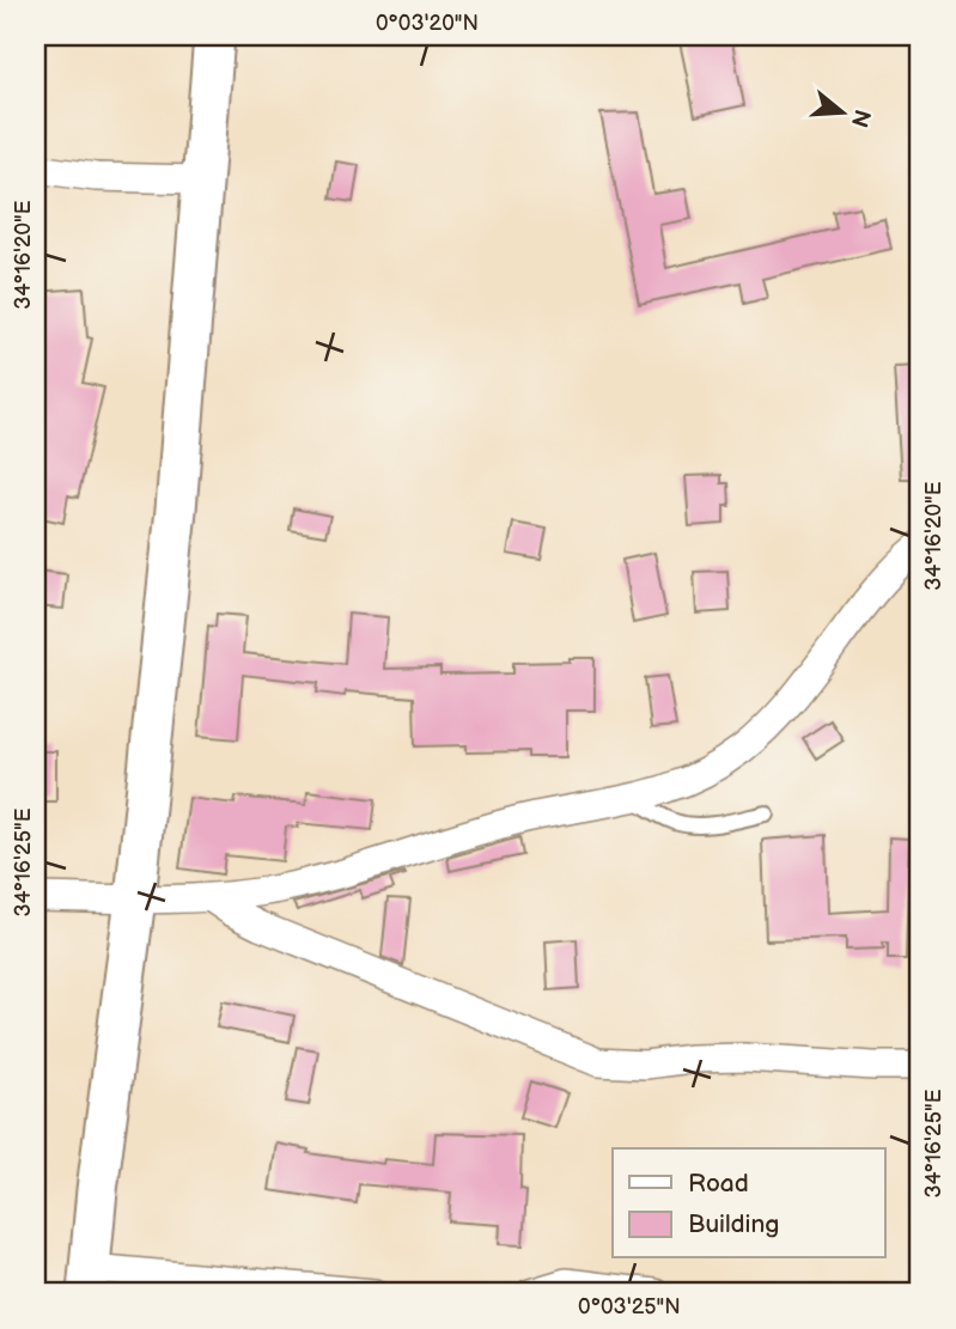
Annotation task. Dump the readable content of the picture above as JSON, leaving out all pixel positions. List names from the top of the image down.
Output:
{
  "legend": ["Road", "Building"],
  "north": "right",
  "coordinates": [
    "0°03'20\"N",
    "34°16'20\"E",
    "34°16'25\"E",
    "0°03'25\"N"
  ]
}
